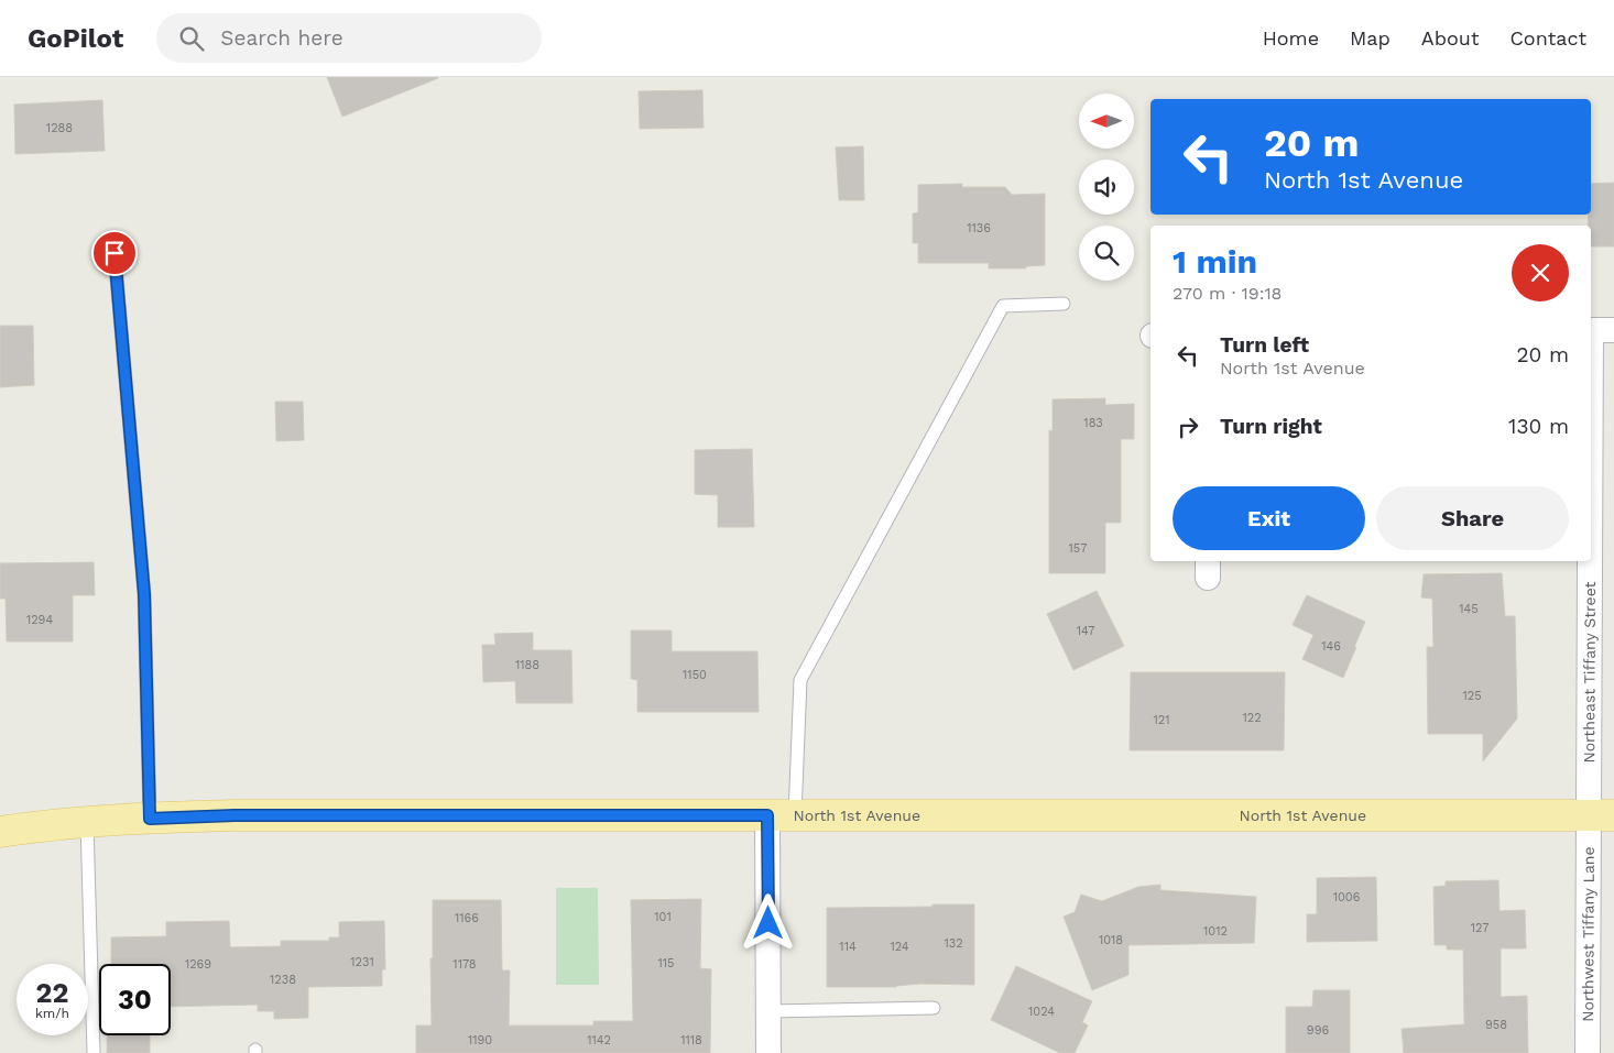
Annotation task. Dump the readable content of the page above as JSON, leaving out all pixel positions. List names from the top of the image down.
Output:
{
  "streets": {
    "main road": ["North 1st Avenue"],
    "street": ["Northeast Tiffany Street", "Northwest Tiffany Lane"]
  },
  "crossings": [
    ["Northeast Tiffany Street", "North 1st Avenue"],
    ["Northeast Tiffany Street", "Northwest Tiffany Lane"],
    ["North 1st Avenue", "Northwest Tiffany Lane"]
  ],
  "house_numbers": [
    "1288",
    "1136",
    "183",
    "157",
    "145",
    "1294",
    "147",
    "146",
    "1188",
    "1150",
    "125",
    "122",
    "121",
    "1006",
    "101",
    "1166",
    "127",
    "1012",
    "1018",
    "132",
    "114",
    "124",
    "1231",
    "115",
    "1269",
    "1178",
    "1238",
    "1024",
    "958",
    "996",
    "1190",
    "1142",
    "1118"
  ],
  "north": "left",
  "page": {
    "header": "GoPilot",
    "search": "Search here",
    "nav": [
      "Home",
      "Map",
      "About",
      "Contact"
    ],
    "turn": ["20 m", "North 1st Avenue"],
    "heading": ["1 min", "270 m · 19:18"],
    "list": [
      {
        "name": "Turn left",
        "note": "North 1st Avenue",
        "value": "20 m"
      },
      {
        "name": "Turn right",
        "value": "130 m"
      }
    ],
    "buttons": ["Exit", "Share"],
    "speed": "22 km/h",
    "limit": "30"
  }
}
